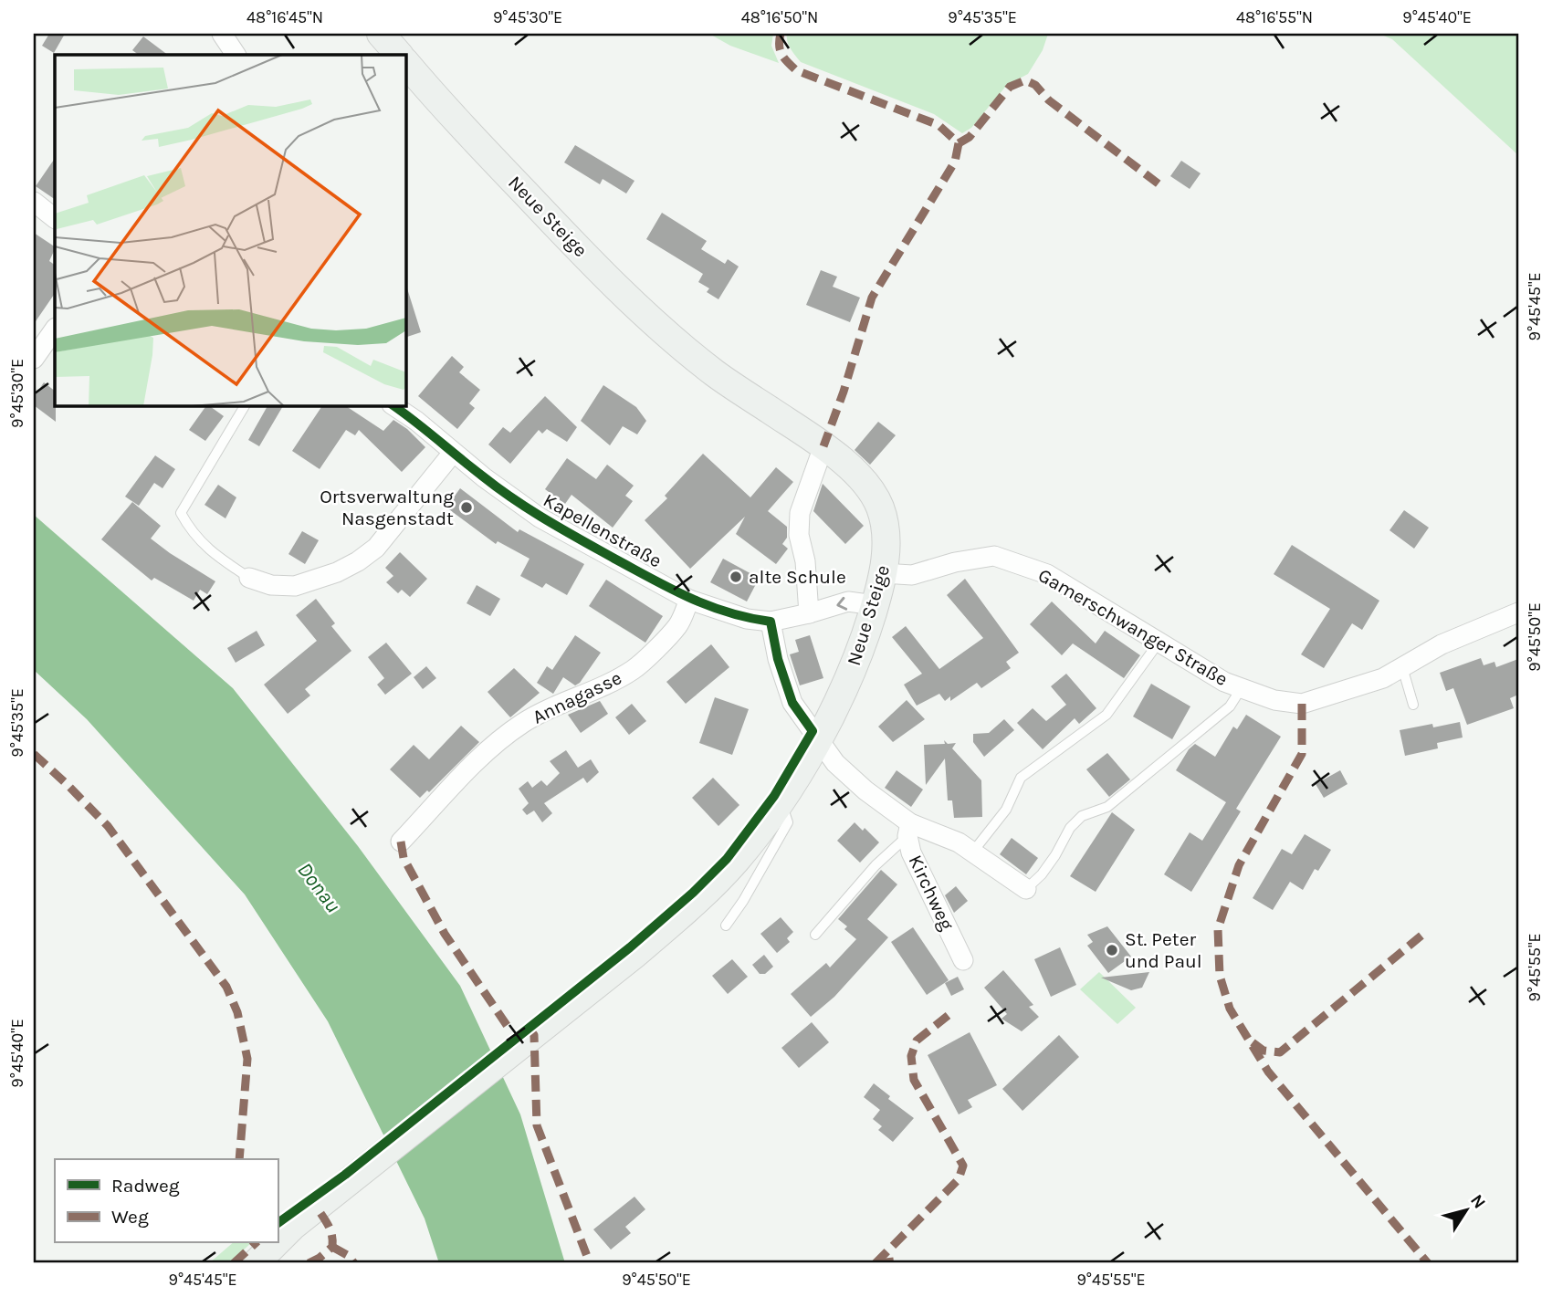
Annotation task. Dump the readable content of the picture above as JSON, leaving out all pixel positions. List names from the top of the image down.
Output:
{
  "streets": {
    "main road": ["Neue Steige"],
    "street": [
      "Kapellenstraße",
      "Gamerschwanger Straße",
      "Annagasse",
      "Kirchweg"
    ]
  },
  "crossings": [
    ["Neue Steige", "Kapellenstraße"],
    ["Neue Steige", "Gamerschwanger Straße"],
    ["Neue Steige", "Kirchweg"],
    ["Kapellenstraße", "Annagasse"]
  ],
  "water": ["Donau"],
  "places": ["Ortsverwaltung Nasgenstadt", "alte Schule", "St. Peter und Paul"],
  "legend": ["Radweg", "Weg"],
  "north": "top right",
  "coordinates": [
    "48°16'45\"N",
    "9°45'30\"E",
    "48°16'50\"N",
    "9°45'35\"E",
    "48°16'55\"N",
    "9°45'40\"E",
    "9°45'45\"E",
    "9°45'50\"E",
    "9°45'55\"E"
  ]
}
